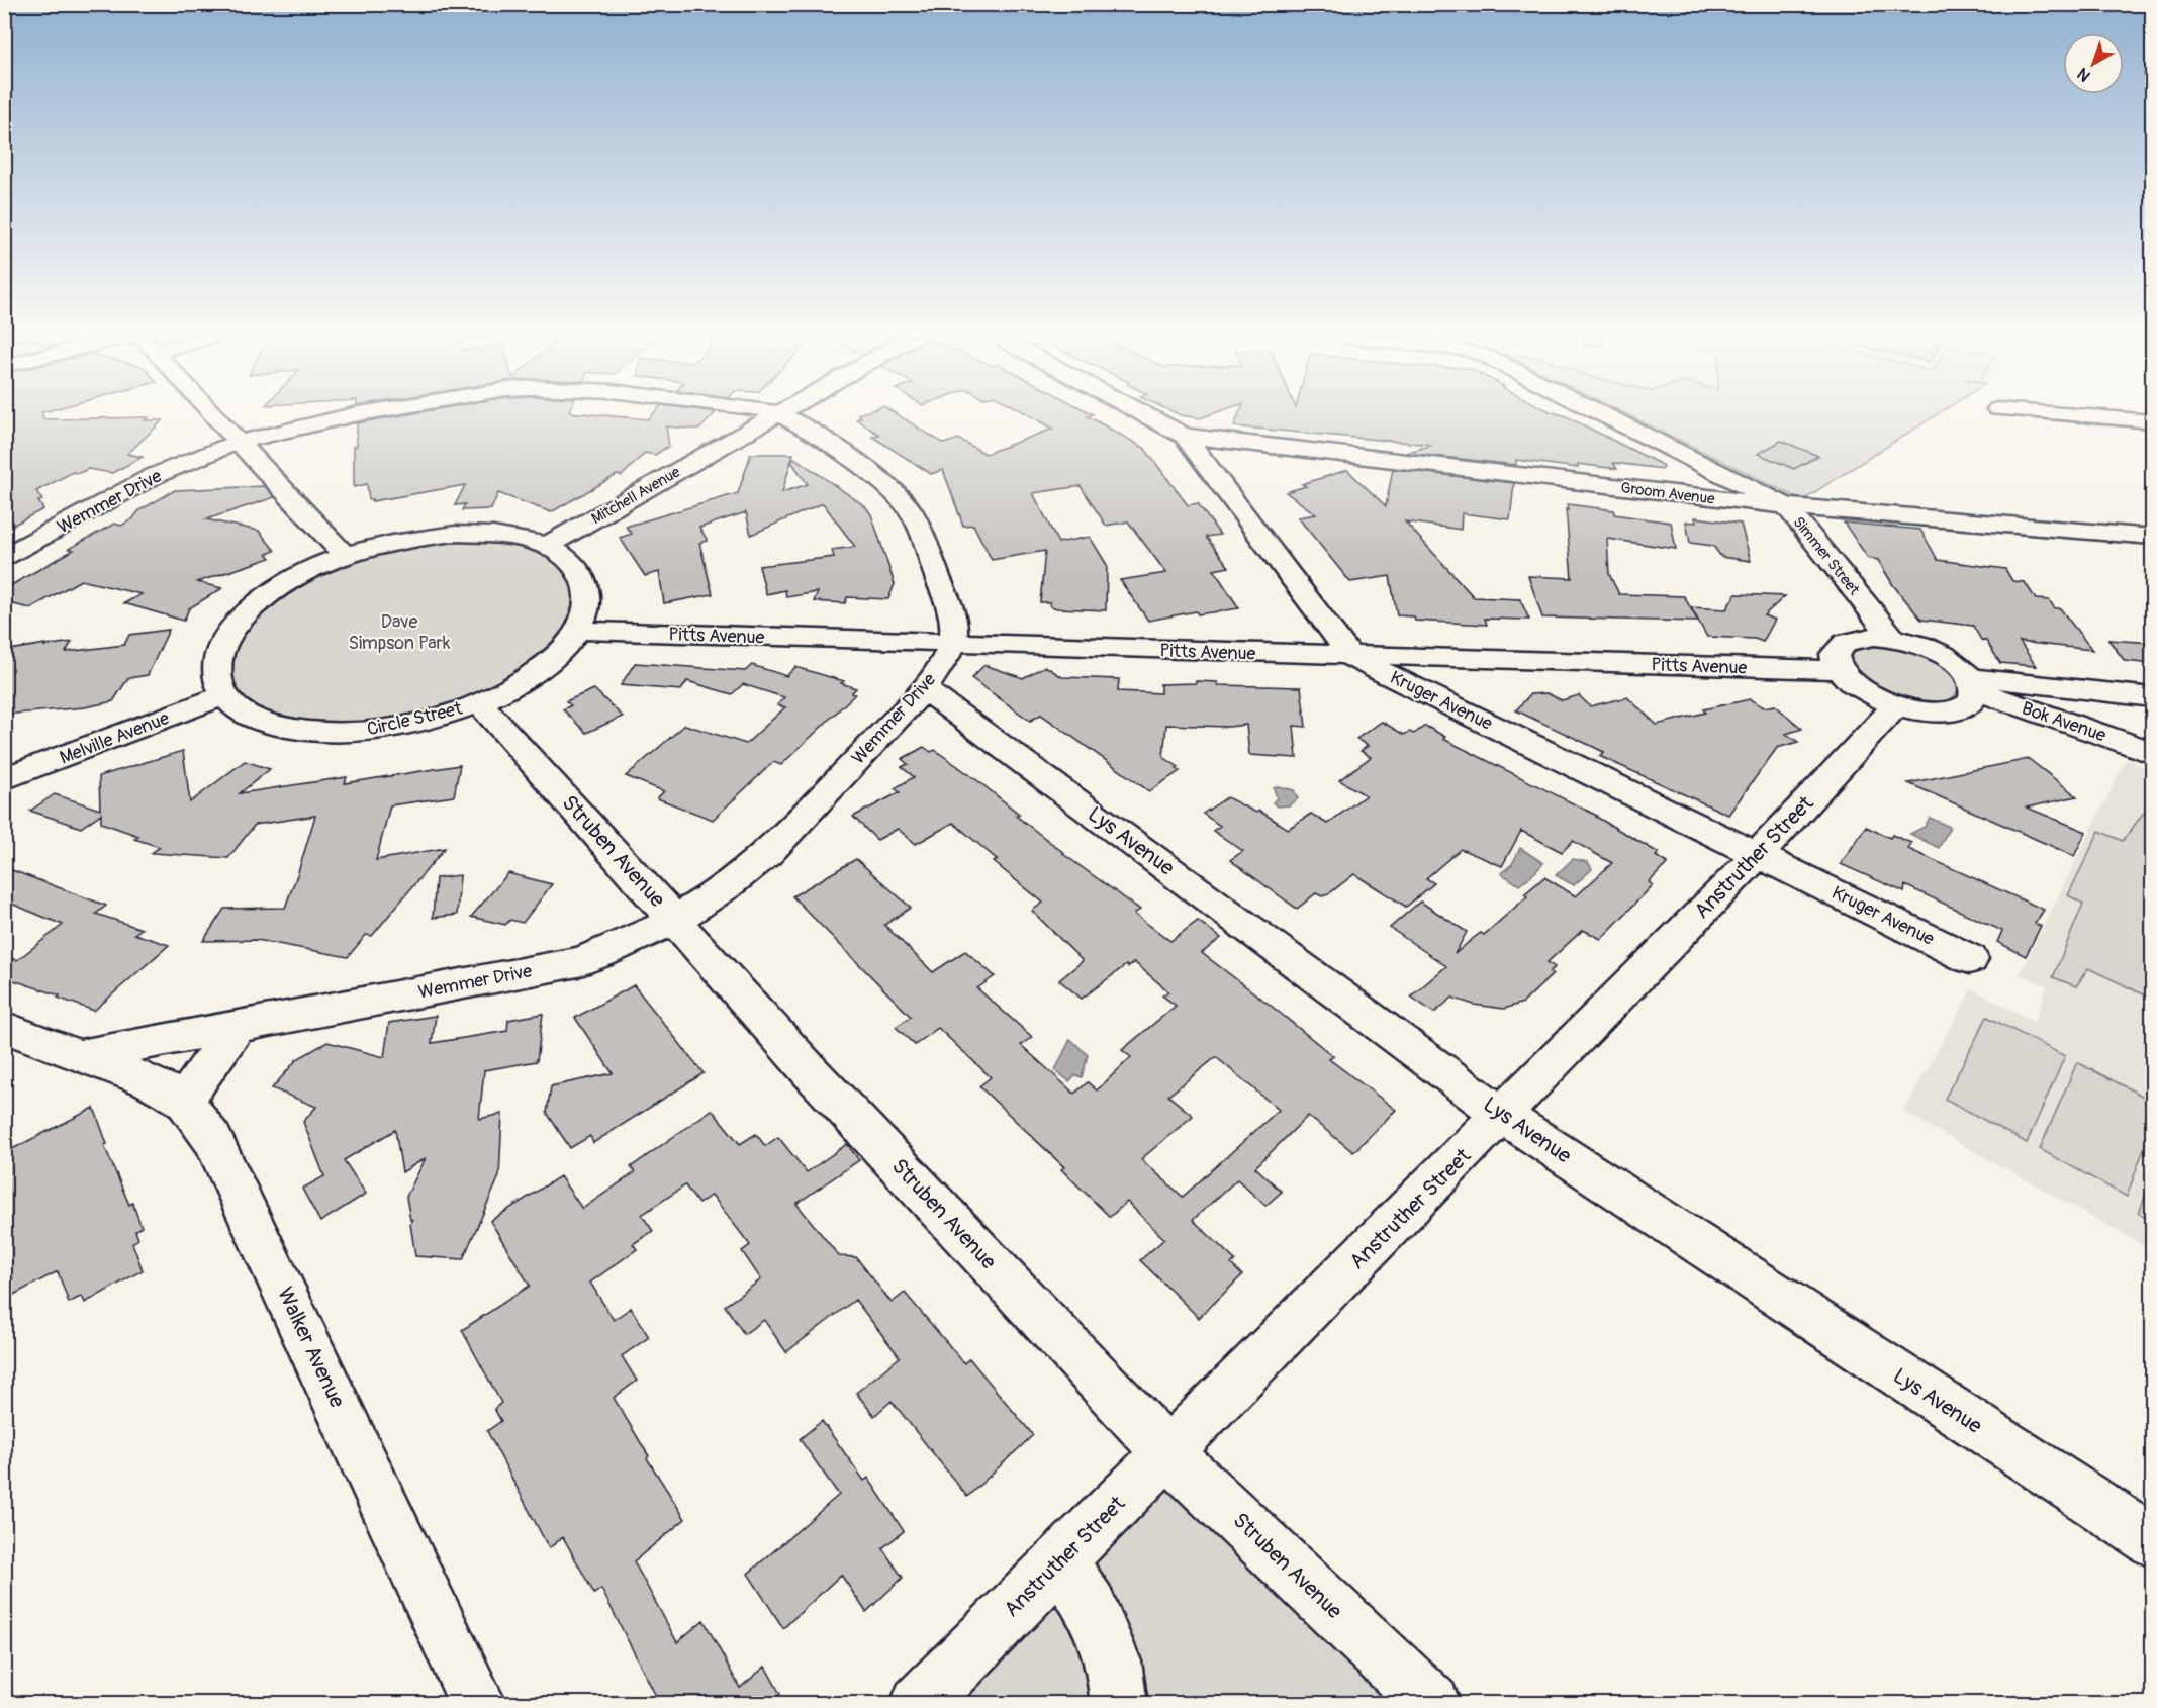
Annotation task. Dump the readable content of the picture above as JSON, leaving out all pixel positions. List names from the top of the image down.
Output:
{
  "streets": {
    "street": [
      "Groom Avenue",
      "Mitchell Avenue",
      "Wemmer Drive",
      "Simmer Street",
      "Pitts Avenue",
      "Kruger Avenue",
      "Circle Street",
      "Bok Avenue",
      "Melville Avenue",
      "Lys Avenue",
      "Struben Avenue",
      "Anstruther Street",
      "Walker Avenue"
    ]
  },
  "crossings": [
    ["Groom Avenue", "Simmer Street"],
    ["Groom Avenue", "Kruger Avenue"],
    ["Mitchell Avenue", "Circle Street"],
    ["Wemmer Drive", "Pitts Avenue"],
    ["Wemmer Drive", "Lys Avenue"],
    ["Wemmer Drive", "Struben Avenue"],
    ["Wemmer Drive", "Walker Avenue"],
    ["Pitts Avenue", "Kruger Avenue"],
    ["Pitts Avenue", "Circle Street"],
    ["Kruger Avenue", "Anstruther Street"],
    ["Circle Street", "Melville Avenue"],
    ["Circle Street", "Struben Avenue"],
    ["Lys Avenue", "Anstruther Street"],
    ["Struben Avenue", "Anstruther Street"]
  ],
  "parks": ["Dave Simpson Park"],
  "north": "bottom left"
}
